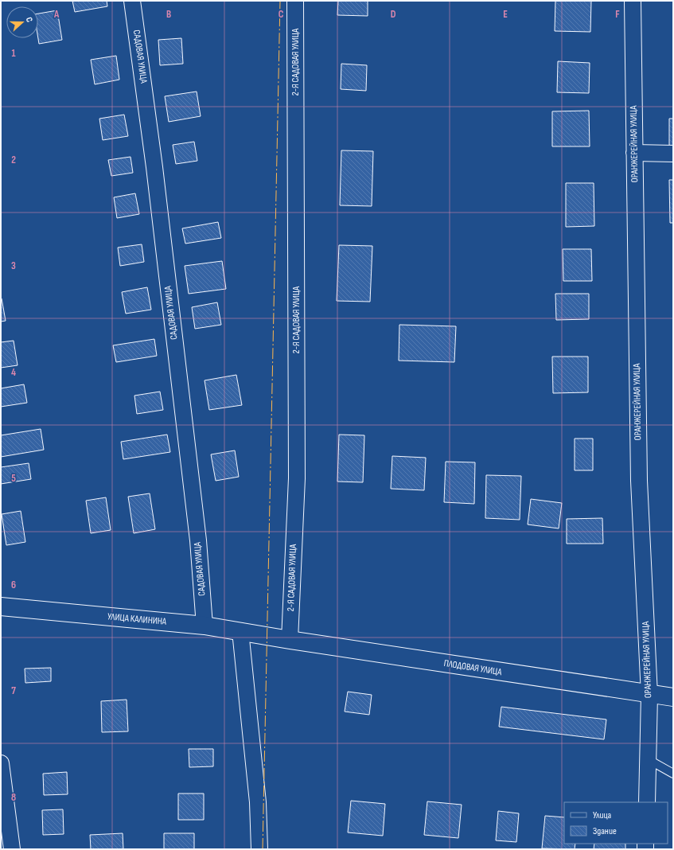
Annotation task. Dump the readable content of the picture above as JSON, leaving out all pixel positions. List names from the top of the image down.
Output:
{
  "streets": {
    "main road": ["УЛИЦА КАЛИНИНА", "ПЛОДОВАЯ УЛИЦА"],
    "street": ["САДОВАЯ УЛИЦА", "2-Я САДОВАЯ УЛИЦА", "ОРАНЖЕРЕЙНАЯ УЛИЦА"]
  },
  "crossings": [
    ["САДОВАЯ УЛИЦА", "УЛИЦА КАЛИНИНА"],
    ["2-Я САДОВАЯ УЛИЦА", "ПЛОДОВАЯ УЛИЦА"],
    ["ОРАНЖЕРЕЙНАЯ УЛИЦА", "ПЛОДОВАЯ УЛИЦА"],
    ["УЛИЦА КАЛИНИНА", "ПЛОДОВАЯ УЛИЦА"]
  ],
  "legend": ["Улица", "Здание"],
  "north": "right",
  "grid": {
    "columns": [
      "A",
      "B",
      "C",
      "D",
      "E",
      "F"
    ],
    "rows": [
      "1",
      "2",
      "3",
      "4",
      "5",
      "6",
      "7",
      "8"
    ]
  }
}
